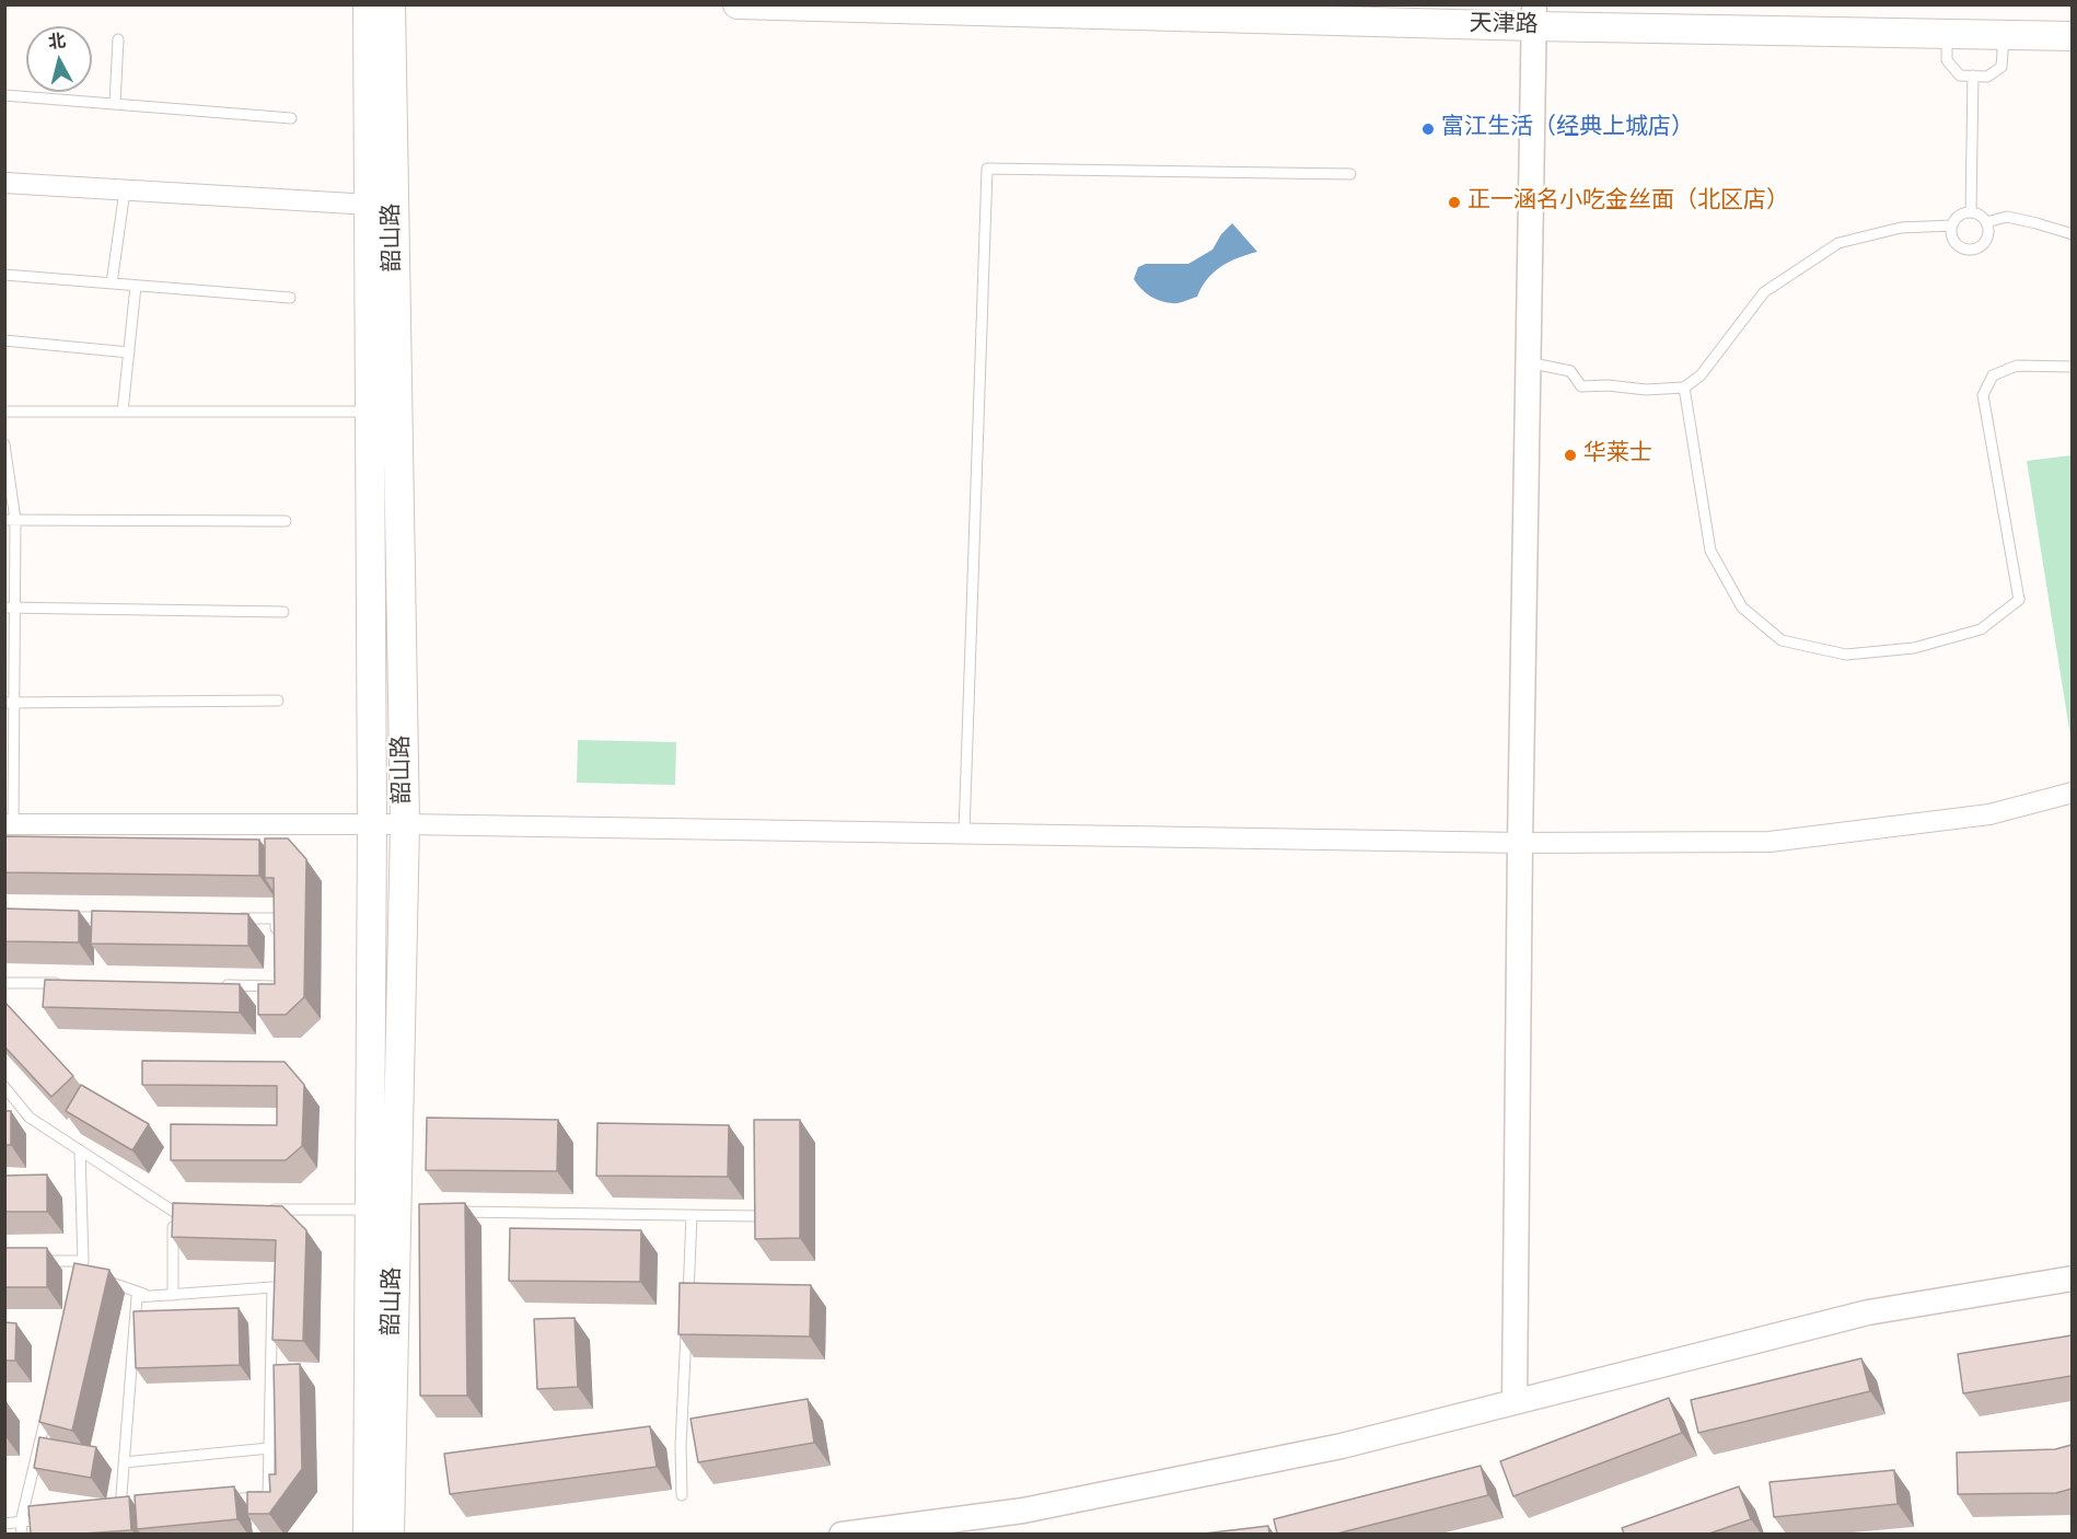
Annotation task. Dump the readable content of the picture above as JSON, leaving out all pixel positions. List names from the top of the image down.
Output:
{
  "streets": {
    "main road": ["天津路", "韶山路"]
  },
  "places": ["富江生活（经典上城店）", "正一涵名小吃金丝面（北区店）", "华莱士"],
  "north": "top"
}
